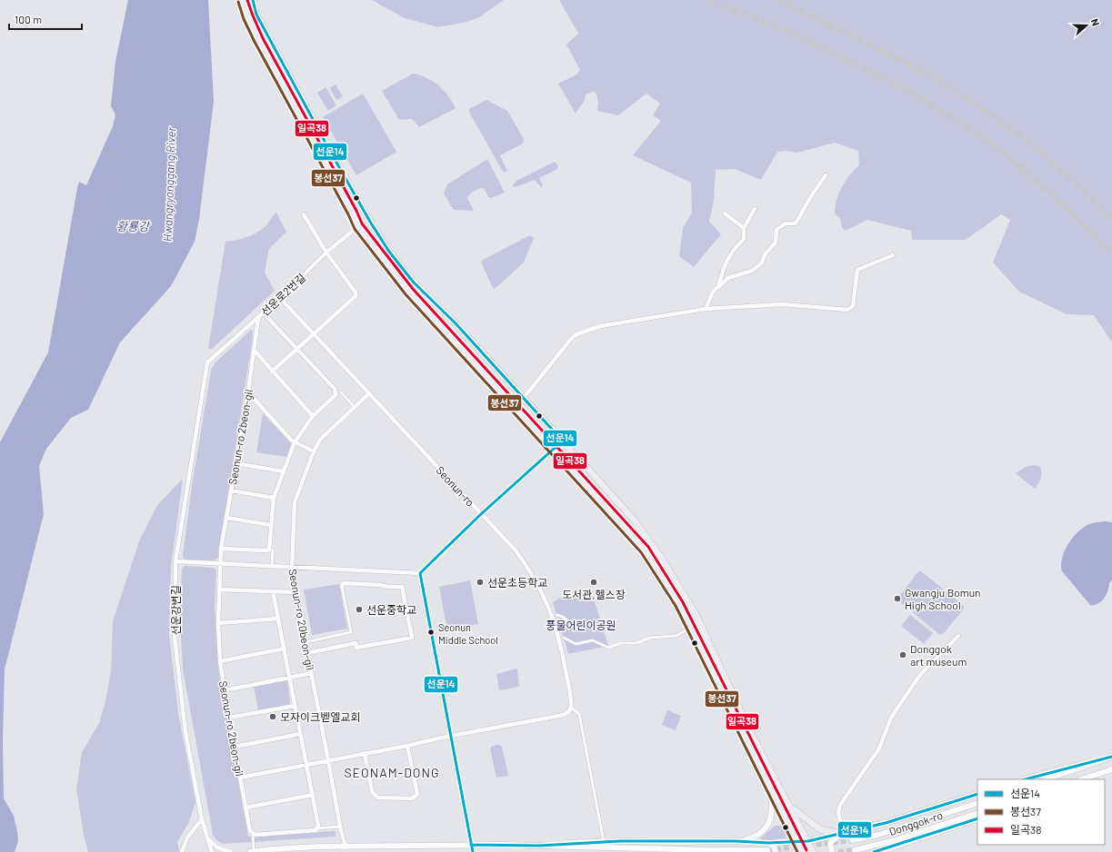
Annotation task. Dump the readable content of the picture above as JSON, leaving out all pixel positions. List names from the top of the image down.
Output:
{
  "streets": {
    "main road": ["Donggok-ro"],
    "street": [
      "선운로2번길",
      "Seonun-ro 2beon-gil",
      "Seonun-ro",
      "선운강변길",
      "Seonun-ro 20beon-gil"
    ]
  },
  "crossings": [
    ["선운로2번길", "Seonun-ro 2beon-gil"],
    ["선운로2번길", "Seonun-ro"],
    ["선운로2번길", "선운강변길"],
    ["Seonun-ro", "Seonun-ro 20beon-gil"]
  ],
  "districts": ["SEONAM-DONG"],
  "water": ["Hwangryonggang River", "황룡강"],
  "parks": ["풍물어린이공원"],
  "places": [
    "선운초등학교",
    "도서관,헬스장",
    "Gwangju Bomun High School",
    "선운중학교",
    "Seonun Middle School",
    "Donggok art museum",
    "모자이크벧엘교회"
  ],
  "lines": ["transit line 선운14", "transit line 일곡38", "transit line 봉선37"],
  "legend": ["선운14", "봉선37", "일곡38"],
  "scale_bar": "100 m",
  "north": "right"
}
